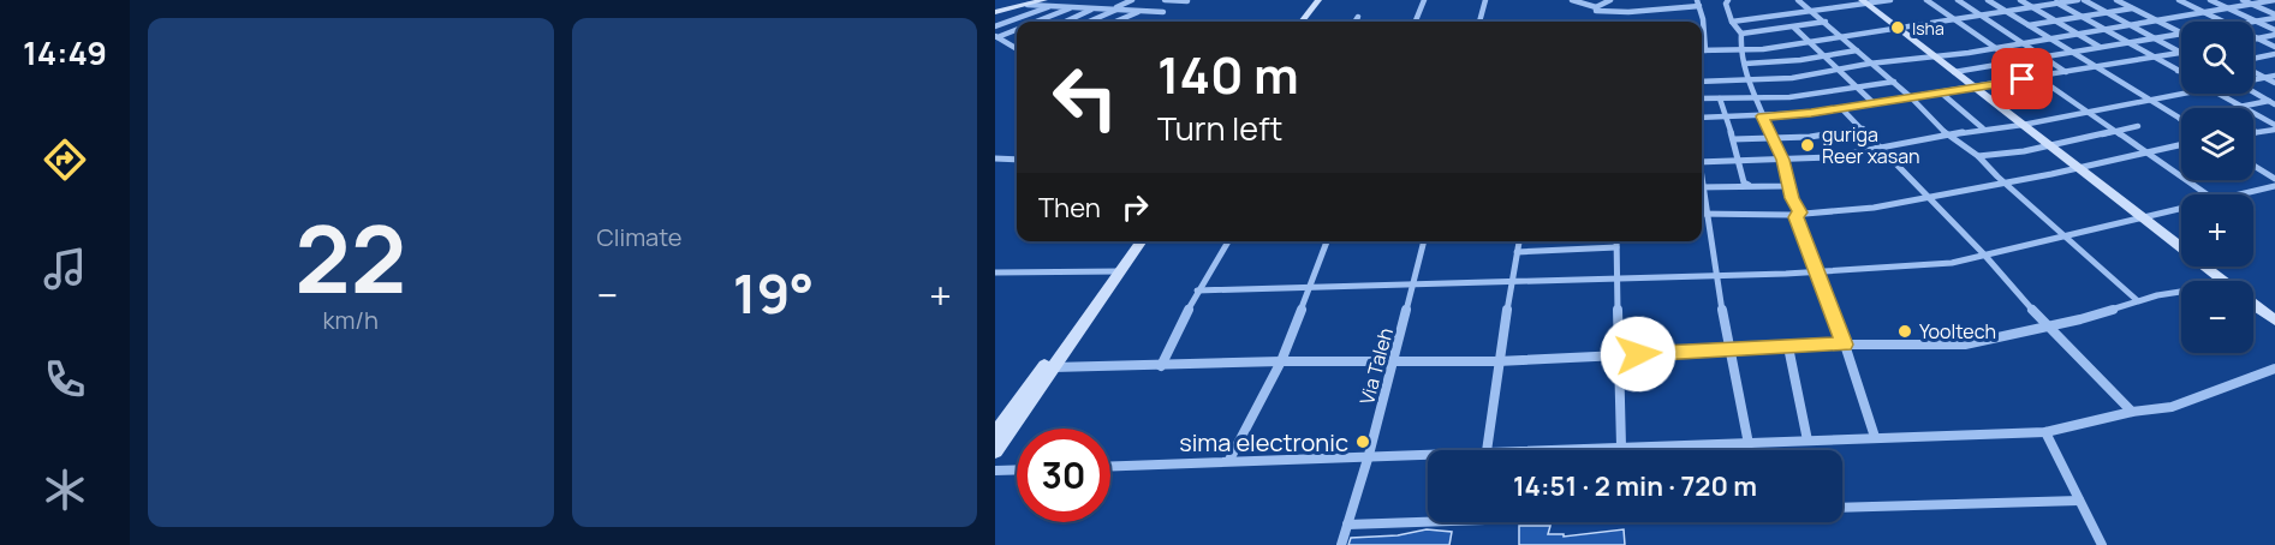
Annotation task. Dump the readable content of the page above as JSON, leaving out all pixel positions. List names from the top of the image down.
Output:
{
  "streets": {
    "street": ["Via Taleh"]
  },
  "places": [
    "Isha",
    "guriga Reer xasan",
    "Yooltech",
    "sima electronic"
  ],
  "page": {
    "tabs": "14:49",
    "tile": [
      ["22", "km/h"],
      "Climate"
    ],
    "map_buttons": ["+", "−"],
    "turn": ["140 m", "Turn left"],
    "then": "Then",
    "heat": ["−", "19°", "+"],
    "limit": "30",
    "trip": "14:51 · 2 min · 720 m"
  }
}
